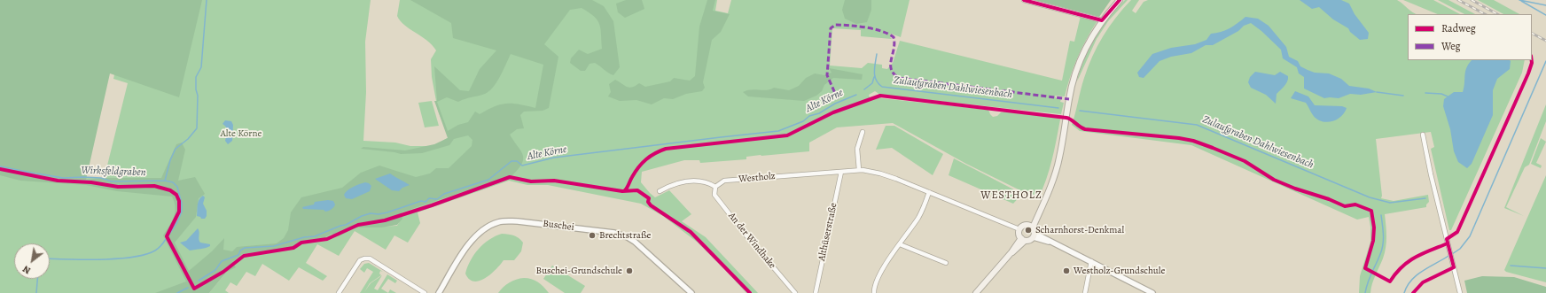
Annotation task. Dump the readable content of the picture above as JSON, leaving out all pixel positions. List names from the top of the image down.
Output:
{
  "streets": {
    "street": [
      "Westholz",
      "Buschei",
      "Althüserstraße",
      "An der Windhake"
    ]
  },
  "crossings": [
    ["Westholz", "Althüserstraße"],
    ["Westholz", "An der Windhake"]
  ],
  "districts": ["WESTHOLZ"],
  "water": ["Zulaufgraben Dahlwiesenbach", "Alte Körne", "Wirksfeldgraben"],
  "parks": ["Alte Körne"],
  "places": [
    "Scharnhorst-Denkmal",
    "Brechtstraße",
    "Buschei-Grundschule",
    "Westholz-Grundschule"
  ],
  "legend": ["Radweg", "Weg"],
  "north": "bottom left"
}
